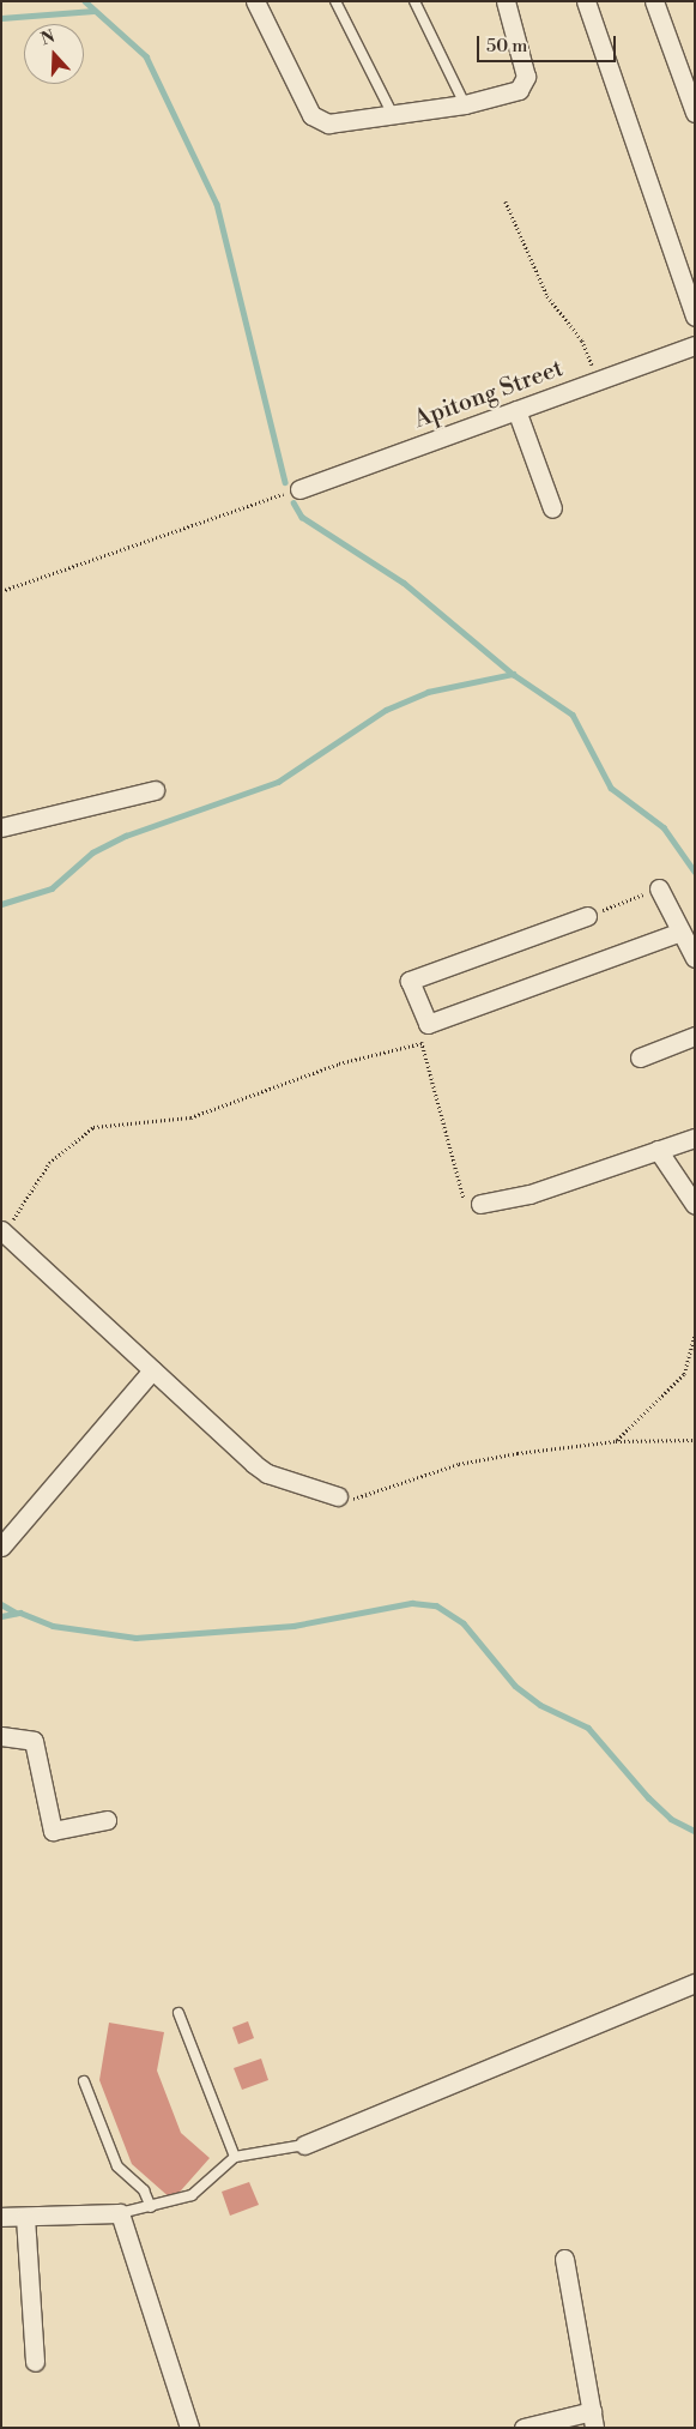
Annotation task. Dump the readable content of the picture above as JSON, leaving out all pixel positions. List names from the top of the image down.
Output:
{
  "streets": {
    "street": ["Apitong Street"]
  },
  "scale_bar": "50 m",
  "north": "top"
}
